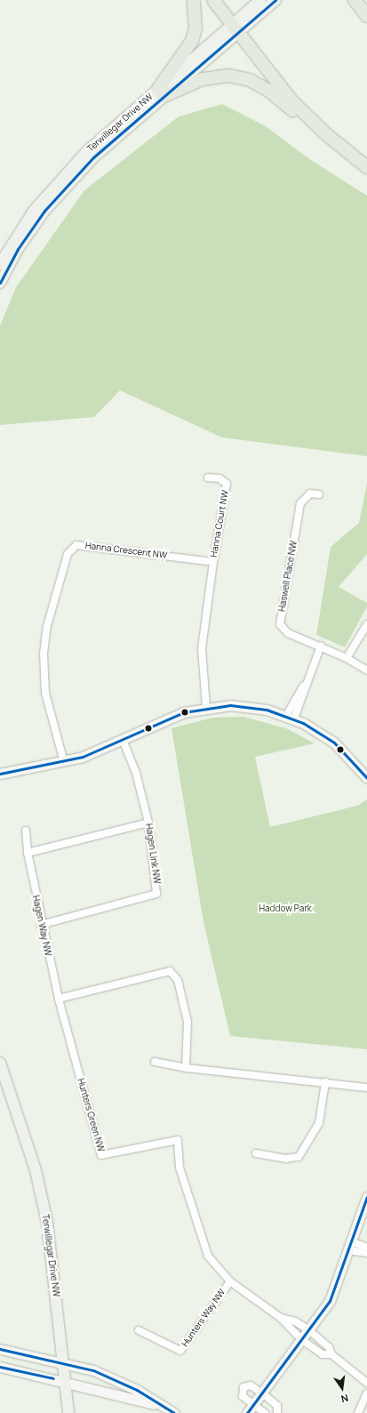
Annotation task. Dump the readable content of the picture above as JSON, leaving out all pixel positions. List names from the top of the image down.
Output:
{
  "streets": {
    "main road": ["Terwillegar Drive NW"],
    "street": [
      "Hanna Court NW",
      "Hanna Crescent NW",
      "Haswell Place NW",
      "Hagen Link NW",
      "Hagen Way NW",
      "Hunters Green NW",
      "Hunters Way NW"
    ]
  },
  "crossings": [
    ["Hanna Court NW", "Hanna Crescent NW"],
    ["Hagen Link NW", "Hagen Way NW"],
    ["Hagen Way NW", "Hunters Green NW"],
    ["Hunters Green NW", "Hunters Way NW"]
  ],
  "parks": ["Haddow Park"],
  "north": "bottom"
}
